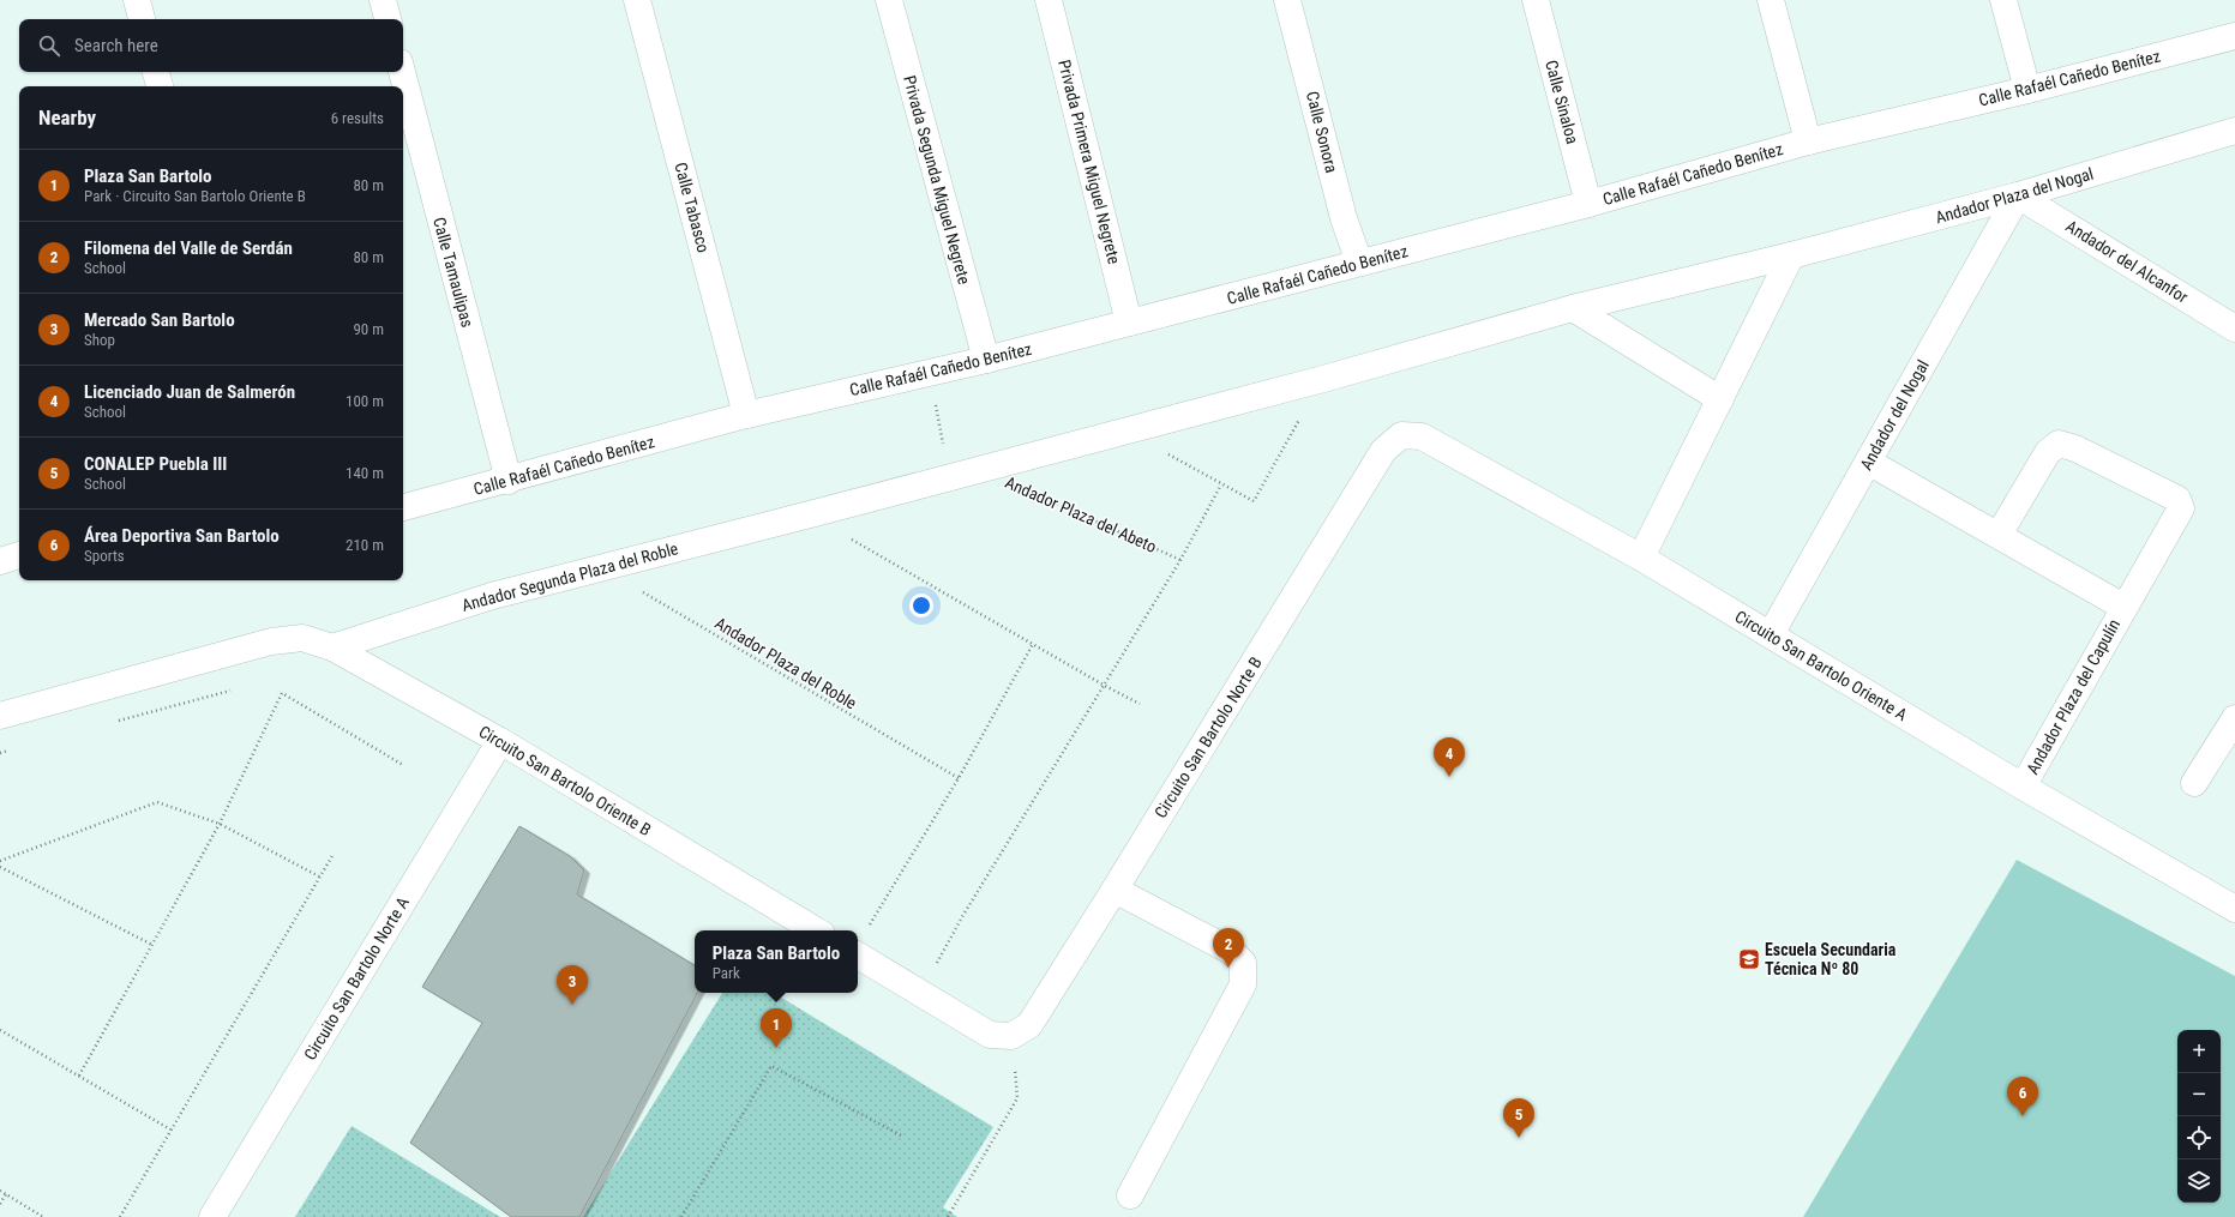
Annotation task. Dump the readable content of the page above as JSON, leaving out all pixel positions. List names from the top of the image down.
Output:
{
  "streets": {
    "street": [
      "Calle Rafaél Cañedo Benítez",
      "Calle Sinaloa",
      "Calle Sonora",
      "Privada Primera Miguel Negrete",
      "Privada Segunda Miguel Negrete",
      "Andador Plaza del Nogal",
      "Calle Tabasco",
      "Andador del Alcanfor",
      "Calle Tamaulipas",
      "Andador del Nogal",
      "Andador Plaza del Abeto",
      "Andador Segunda Plaza del Roble",
      "Circuito San Bartolo Oriente A",
      "Andador Plaza del Capulín",
      "Circuito San Bartolo Norte B",
      "Circuito San Bartolo Oriente B",
      "Circuito San Bartolo Norte A"
    ],
    "path": ["Andador Plaza del Roble"]
  },
  "crossings": [
    ["Calle Rafaél Cañedo Benítez", "Calle Sinaloa"],
    ["Calle Rafaél Cañedo Benítez", "Calle Sonora"],
    ["Calle Rafaél Cañedo Benítez", "Privada Primera Miguel Negrete"],
    ["Calle Rafaél Cañedo Benítez", "Privada Segunda Miguel Negrete"],
    ["Calle Rafaél Cañedo Benítez", "Calle Tabasco"],
    ["Calle Rafaél Cañedo Benítez", "Calle Tamaulipas"],
    ["Andador Plaza del Nogal", "Andador del Alcanfor"],
    ["Andador Plaza del Nogal", "Andador del Nogal"],
    ["Andador Plaza del Nogal", "Andador Plaza del Abeto"],
    ["Andador del Alcanfor", "Andador del Nogal"],
    ["Andador del Nogal", "Circuito San Bartolo Oriente A"],
    ["Andador del Nogal", "Andador Plaza del Capulín"],
    ["Andador Plaza del Abeto", "Andador Segunda Plaza del Roble"],
    ["Andador Segunda Plaza del Roble", "Andador Plaza del Roble"],
    ["Andador Segunda Plaza del Roble", "Circuito San Bartolo Oriente B"],
    ["Circuito San Bartolo Oriente A", "Andador Plaza del Capulín"],
    ["Circuito San Bartolo Oriente A", "Circuito San Bartolo Norte B"],
    ["Circuito San Bartolo Oriente B", "Circuito San Bartolo Norte A"]
  ],
  "places": {
    "school or university": ["Escuela Secundaria Técnica Nº 80"]
  },
  "page": {
    "search": "Search here",
    "heading": ["Nearby", "6 results"],
    "list": [
      {
        "mark": "1",
        "name": "Plaza San Bartolo",
        "note": "Park · Circuito San Bartolo Oriente B",
        "value": "80 m"
      },
      {
        "mark": "2",
        "name": "Filomena del Valle de Serdán",
        "note": "School",
        "value": "80 m"
      },
      {
        "mark": "3",
        "name": "Mercado San Bartolo",
        "note": "Shop",
        "value": "90 m"
      },
      {
        "mark": "4",
        "name": "Licenciado Juan de Salmerón",
        "note": "School",
        "value": "100 m"
      },
      {
        "mark": "5",
        "name": "CONALEP Puebla III",
        "note": "School",
        "value": "140 m"
      },
      {
        "mark": "6",
        "name": "Área Deportiva San Bartolo",
        "note": "Sports",
        "value": "210 m"
      }
    ],
    "pins": [
      "4",
      "2",
      "3",
      "1",
      "6",
      "5"
    ],
    "popup": ["Plaza San Bartolo", "Park"],
    "map_buttons": ["+", "−"]
  }
}
